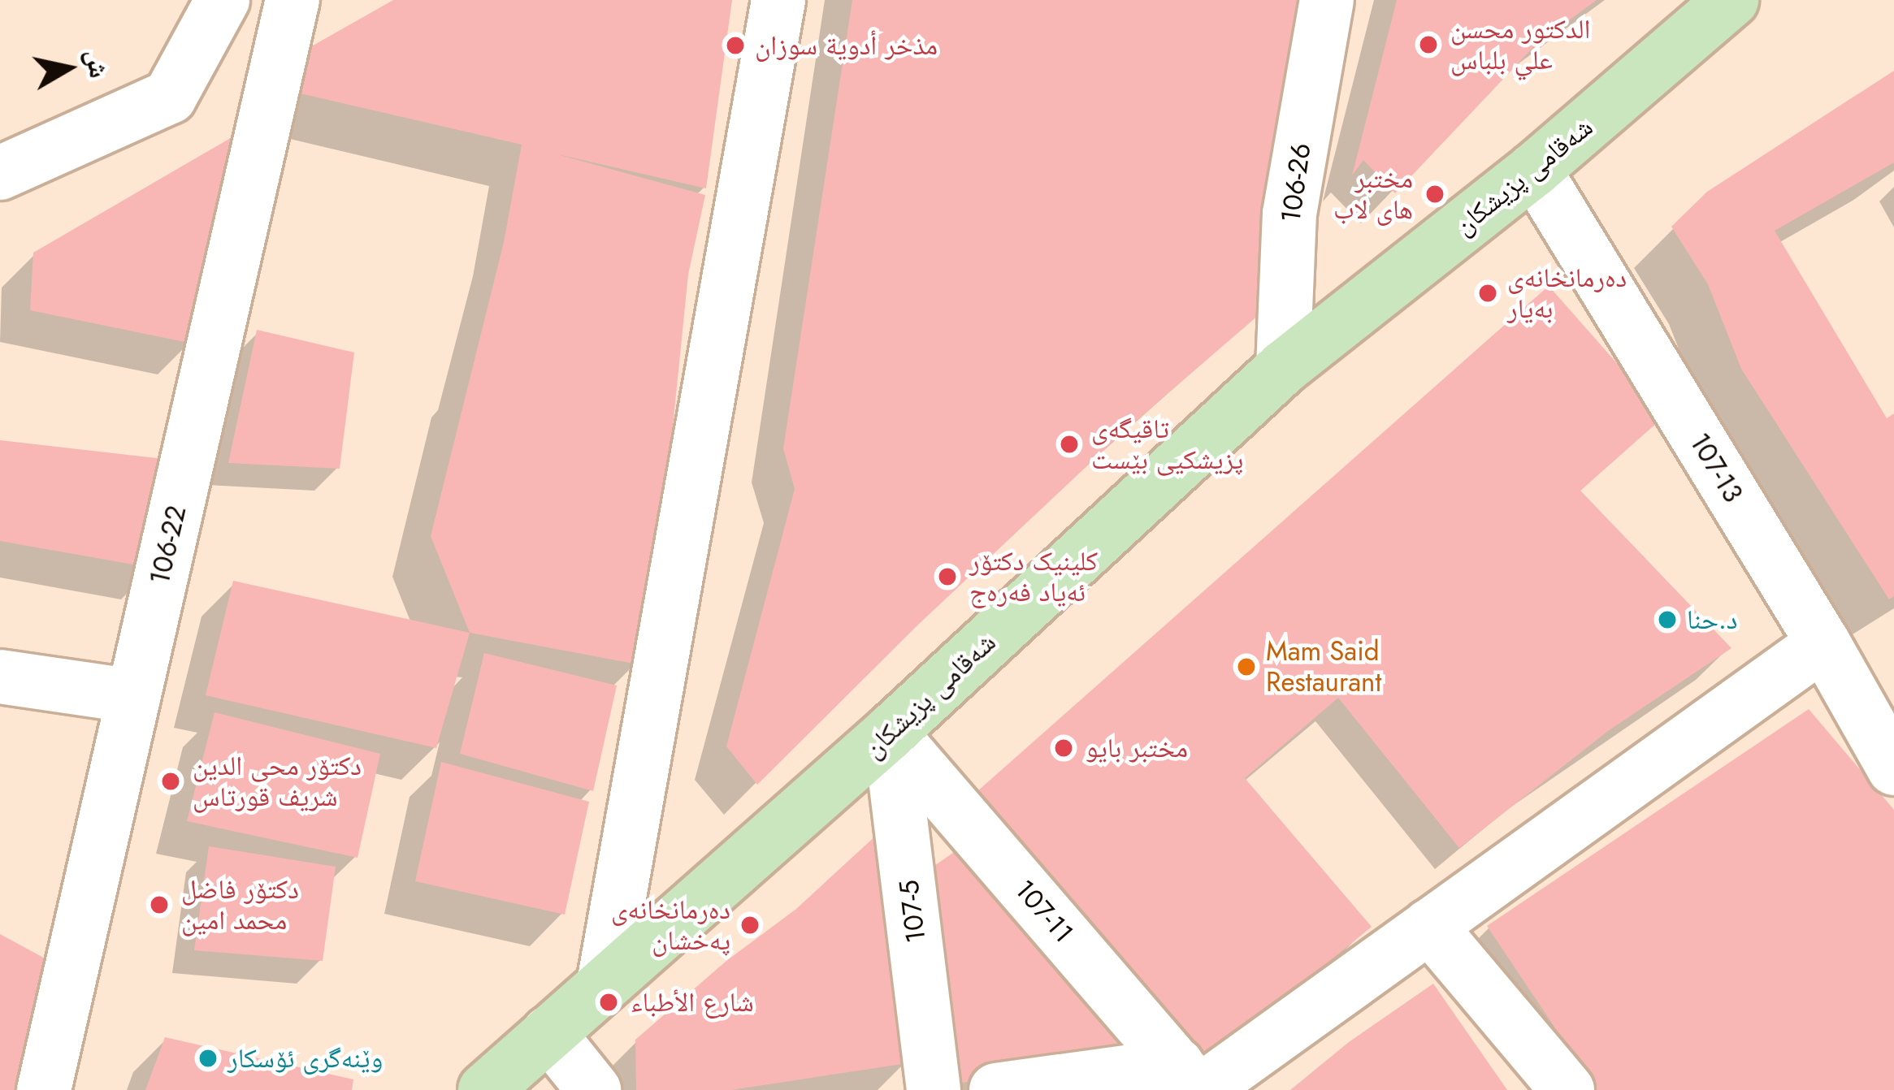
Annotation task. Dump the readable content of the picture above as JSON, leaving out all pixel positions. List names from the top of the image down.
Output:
{
  "streets": {
    "main road": ["شەقامی پزیشکان"],
    "street": [
      "106-26",
      "107-13",
      "106-22",
      "107-5",
      "107-11"
    ]
  },
  "crossings": [
    ["شەقامی پزیشکان", "106-26"],
    ["شەقامی پزیشکان", "107-13"],
    ["شەقامی پزیشکان", "107-5"],
    ["شەقامی پزیشکان", "107-11"],
    ["107-5", "107-11"]
  ],
  "places": [
    "الدكتور محسن علي بلباس",
    "مذخر أدوية سوزان",
    "مختبر هاى لاب",
    "دەرمانخانەی بەیار",
    "تاقیگەی پزیشکیی بێست",
    "کلینیک دکتۆر ئەیاد فەرەج",
    "د.حنا",
    "Mam Said Restaurant",
    "مختبر بايو",
    "دکتۆر محی الدین شریف قورتاس",
    "دکتۆر فاضل محمد امین",
    "دەرمانخانەی پەخشان",
    "شارع الأطباء",
    "وێنه‌گری ئۆسكار"
  ],
  "north": "right"
}
